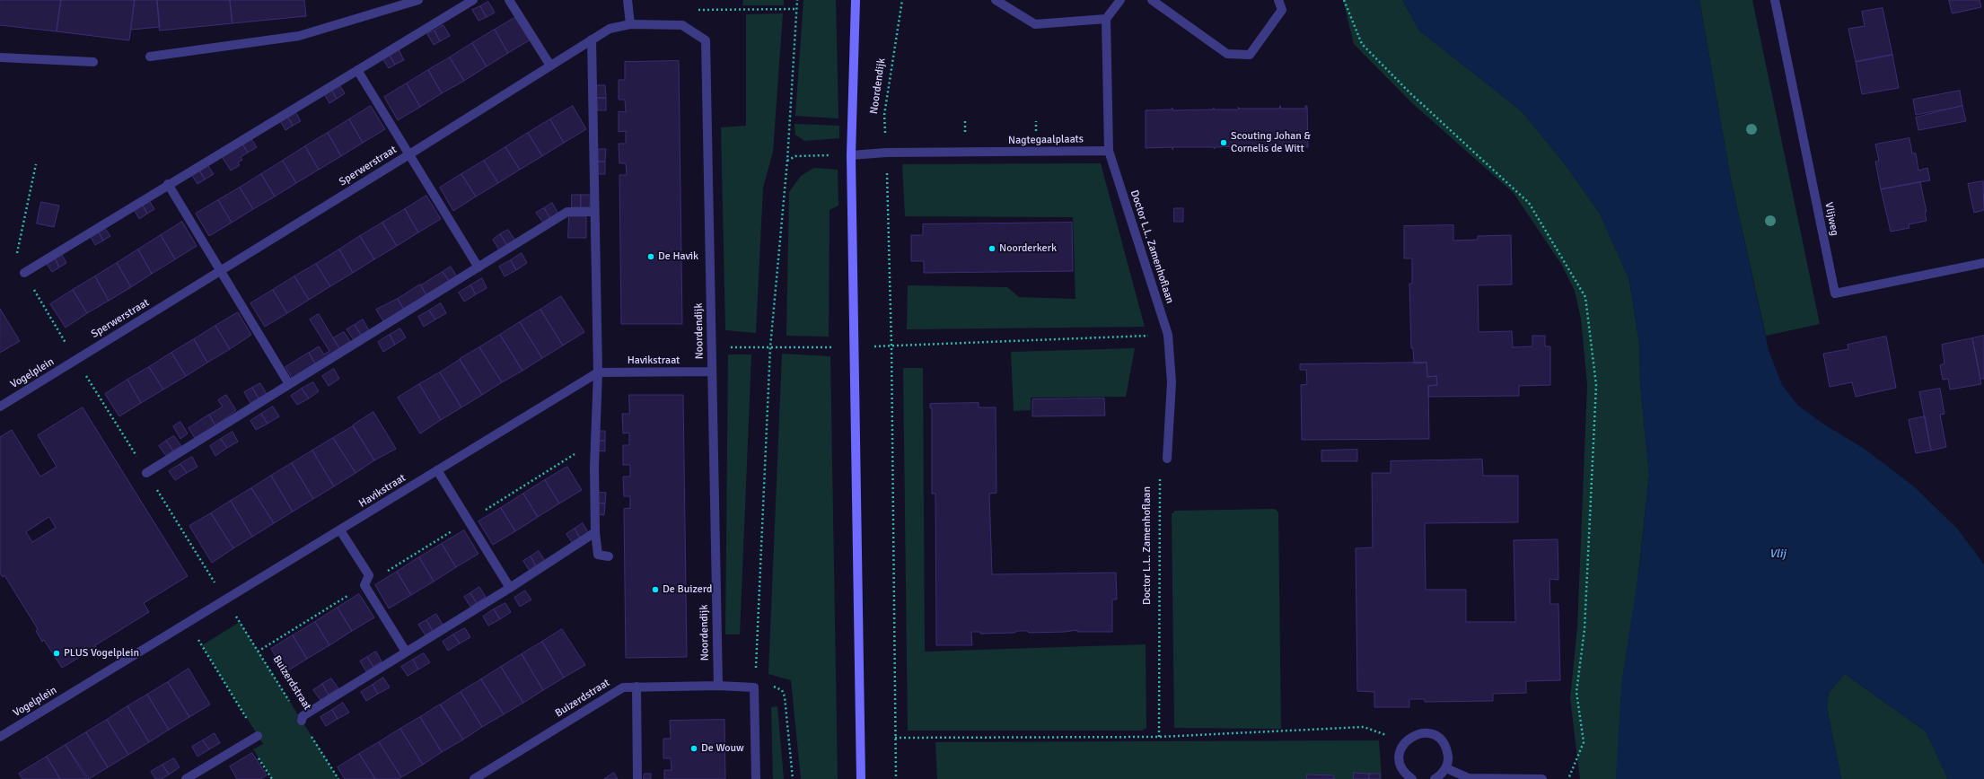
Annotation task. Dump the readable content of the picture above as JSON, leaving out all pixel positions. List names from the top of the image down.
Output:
{
  "streets": {
    "street": [
      "Noordendijk",
      "Nagtegaalplaats",
      "Sperwerstraat",
      "Vlijweg",
      "Doctor L.L. Zamenhoflaan",
      "Havikstraat",
      "Vogelplein",
      "Buizerdstraat"
    ]
  },
  "crossings": [
    ["Noordendijk", "Nagtegaalplaats"],
    ["Noordendijk", "Sperwerstraat"],
    ["Noordendijk", "Havikstraat"],
    ["Noordendijk", "Buizerdstraat"],
    ["Nagtegaalplaats", "Doctor L.L. Zamenhoflaan"],
    ["Sperwerstraat", "Vogelplein"],
    ["Sperwerstraat", "Buizerdstraat"],
    ["Havikstraat", "Vogelplein"],
    ["Havikstraat", "Buizerdstraat"],
    ["Vogelplein", "Buizerdstraat"]
  ],
  "water": ["Vlij"],
  "places": [
    "Scouting Johan & Cornelis de Witt",
    "Noorderkerk",
    "De Havik",
    "De Buizerd",
    "PLUS Vogelplein",
    "De Wouw"
  ]
}
